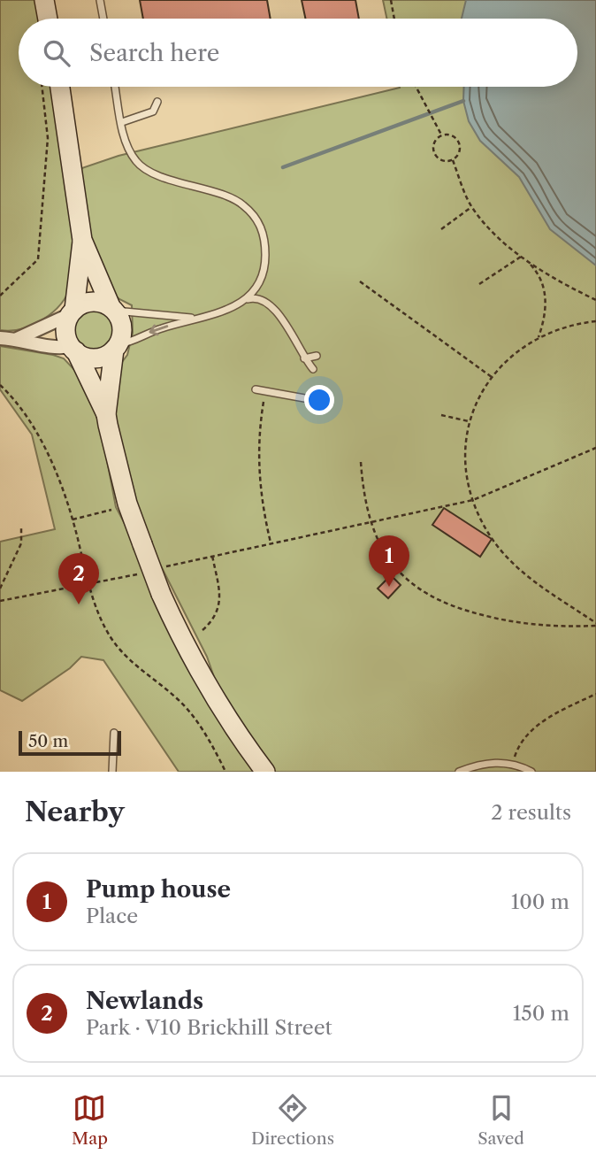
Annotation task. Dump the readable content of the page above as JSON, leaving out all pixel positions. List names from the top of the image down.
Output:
{
  "scale_bar": "50 m",
  "page": {
    "search": "Search here",
    "pins": ["1", "2"],
    "scale": "50 m",
    "heading": ["Nearby", "2 results"],
    "list": [
      {
        "mark": "1",
        "name": "Pump house",
        "note": "Place",
        "value": "100 m"
      },
      {
        "mark": "2",
        "name": "Newlands",
        "note": "Park · V10 Brickhill Street",
        "value": "150 m"
      }
    ],
    "nav": ["Map", "Directions", "Saved"]
  }
}
